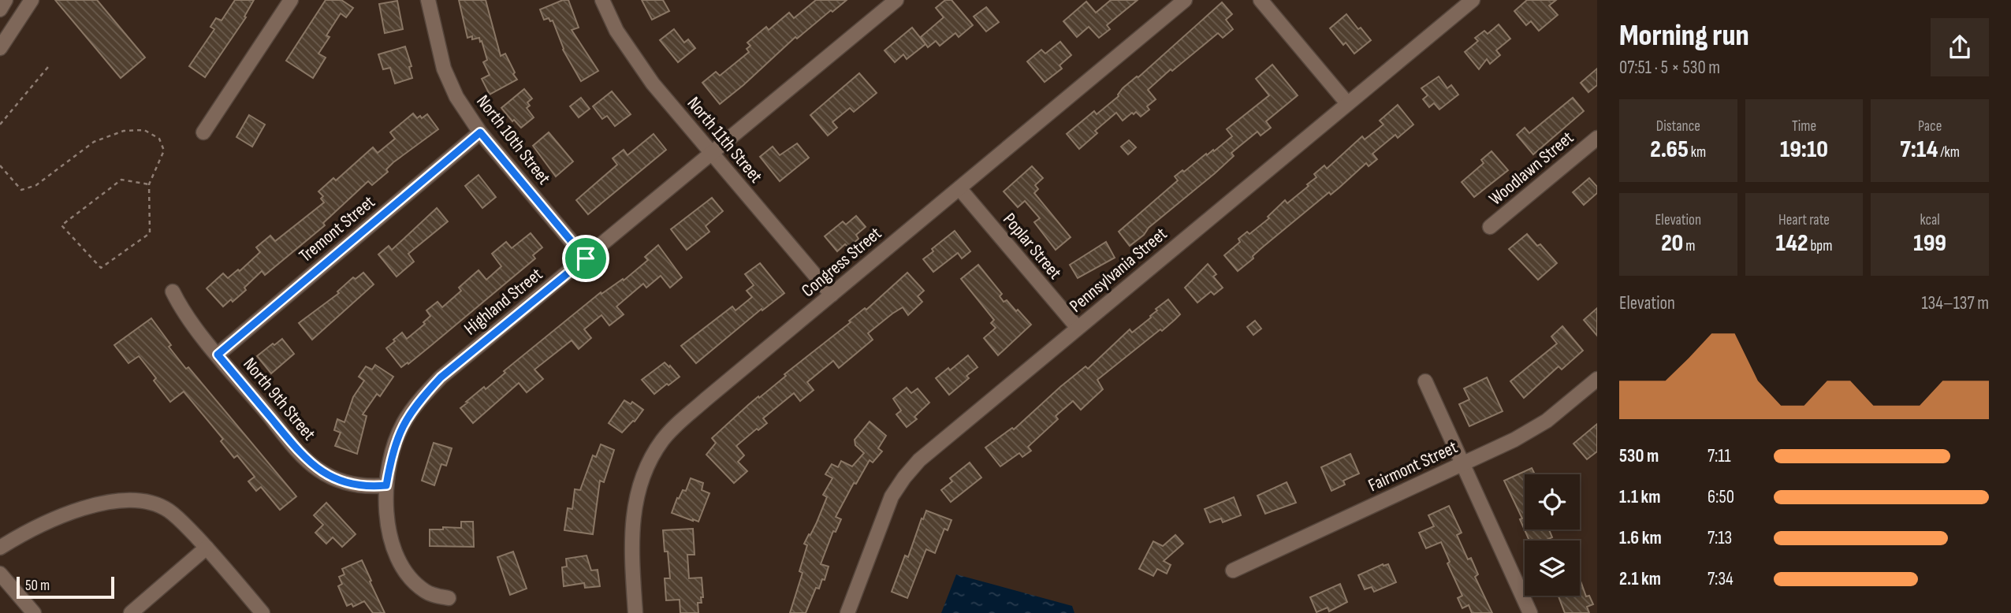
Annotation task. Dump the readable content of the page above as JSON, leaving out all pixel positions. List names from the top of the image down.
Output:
{
  "streets": {
    "street": [
      "North 10th Street",
      "North 11th Street",
      "Woodlawn Street",
      "Tremont Street",
      "Poplar Street",
      "Congress Street",
      "Pennsylvania Street",
      "Highland Street",
      "North 9th Street",
      "Fairmont Street"
    ]
  },
  "crossings": [
    ["North 10th Street", "Tremont Street"],
    ["North 10th Street", "Highland Street"],
    ["North 11th Street", "Congress Street"],
    ["North 11th Street", "Highland Street"],
    ["Tremont Street", "North 9th Street"],
    ["Poplar Street", "Congress Street"],
    ["Poplar Street", "Pennsylvania Street"],
    ["Highland Street", "North 9th Street"]
  ],
  "scale_bar": "50 m",
  "page": {
    "heading": ["Morning run", "07:51 · 5 × 530 m"],
    "stats": [
      ["Distance", "2.65 km"],
      ["Time", "19:10"],
      ["Pace", "7:14 /km"],
      ["Elevation", "20 m"],
      ["Heart rate", "142 bpm"],
      ["kcal", "199"]
    ],
    "chart": ["Elevation", "134–137 m"],
    "list": [
      {
        "name": "530 m",
        "note": "7:11"
      },
      {
        "name": "1.1 km",
        "note": "6:50"
      },
      {
        "name": "1.6 km",
        "note": "7:13"
      },
      {
        "name": "2.1 km",
        "note": "7:34"
      }
    ],
    "scale": "50 m"
  }
}
